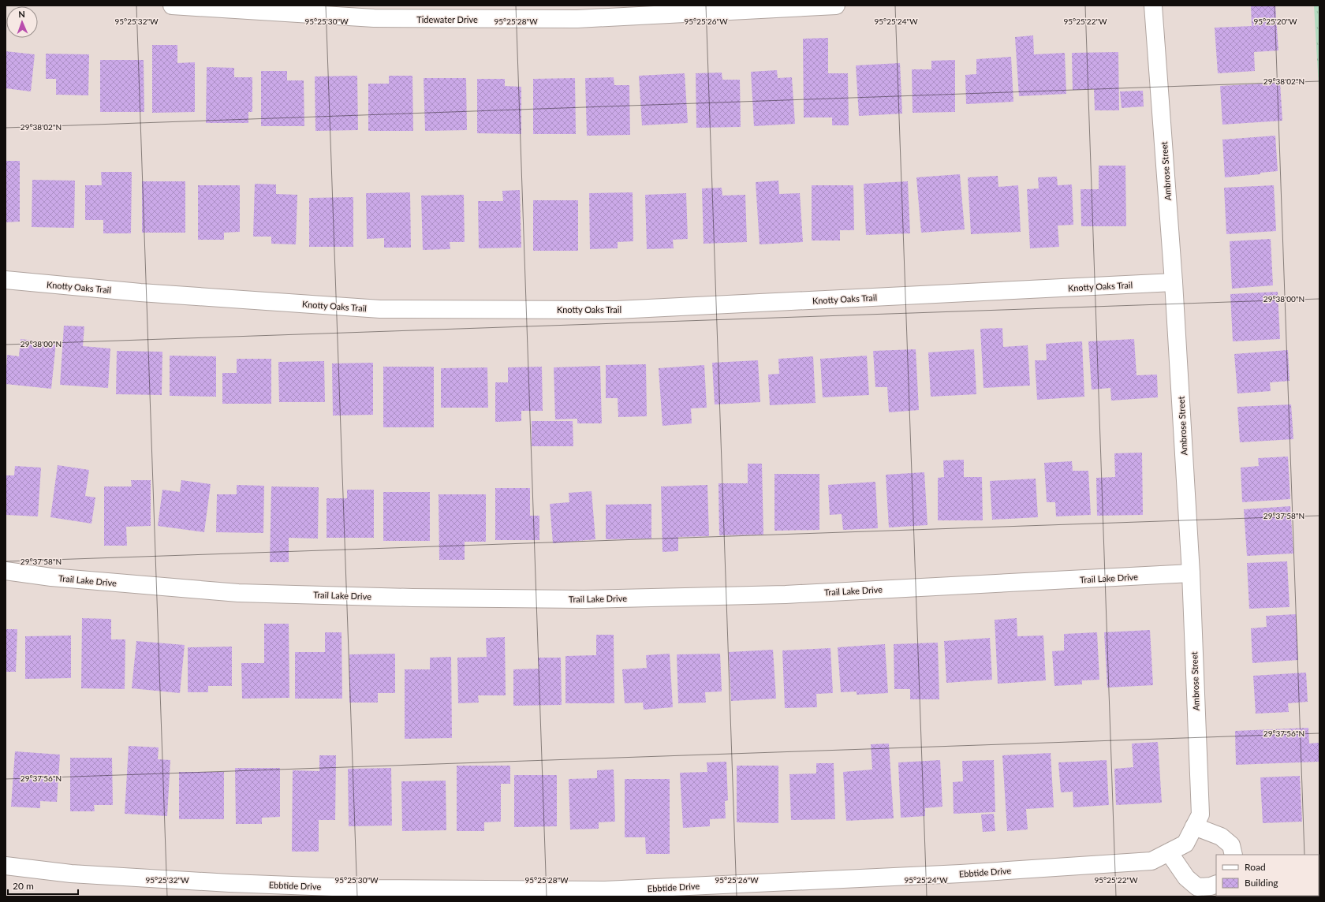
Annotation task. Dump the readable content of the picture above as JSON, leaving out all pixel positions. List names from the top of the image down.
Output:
{
  "streets": {
    "street": [
      "Tidewater Drive",
      "Ambrose Street",
      "Knotty Oaks Trail",
      "Trail Lake Drive",
      "Ebbtide Drive"
    ]
  },
  "crossings": [
    ["Ambrose Street", "Knotty Oaks Trail"],
    ["Ambrose Street", "Trail Lake Drive"],
    ["Ambrose Street", "Ebbtide Drive"]
  ],
  "legend": ["Road", "Building"],
  "scale_bar": "20 m",
  "north": "top",
  "coordinates": [
    "95°25'32\"W",
    "95°25'30\"W",
    "95°25'28\"W",
    "95°25'26\"W",
    "95°25'24\"W",
    "95°25'22\"W",
    "95°25'20\"W",
    "29°38'02\"N",
    "29°38'00\"N",
    "29°37'58\"N",
    "29°37'56\"N"
  ]
}
